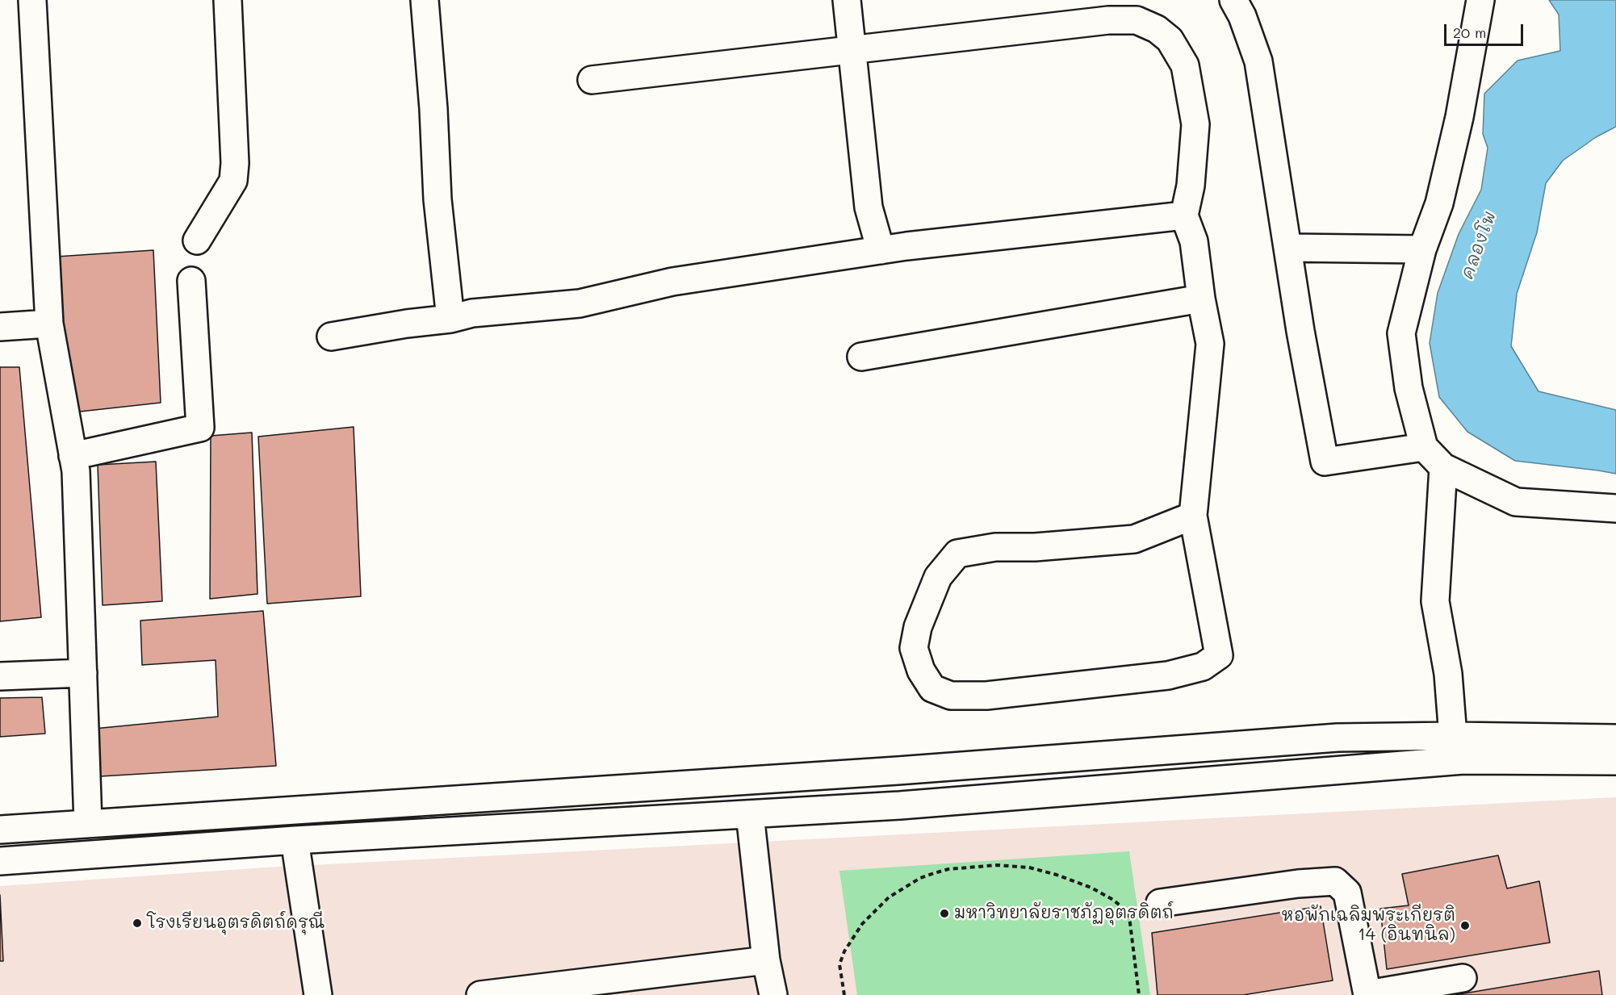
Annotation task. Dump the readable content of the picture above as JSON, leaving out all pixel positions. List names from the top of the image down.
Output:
{
  "water": ["คลองโพ"],
  "places": ["มหาวิทยาลัยราชภัฏอุตรดิตถ์", "โรงเรียนอุตรดิตถ์ดรุณี", "หอพักเฉลิมพระเกียรติ 14 (อินทนิล)"],
  "scale_bar": "20 m"
}
